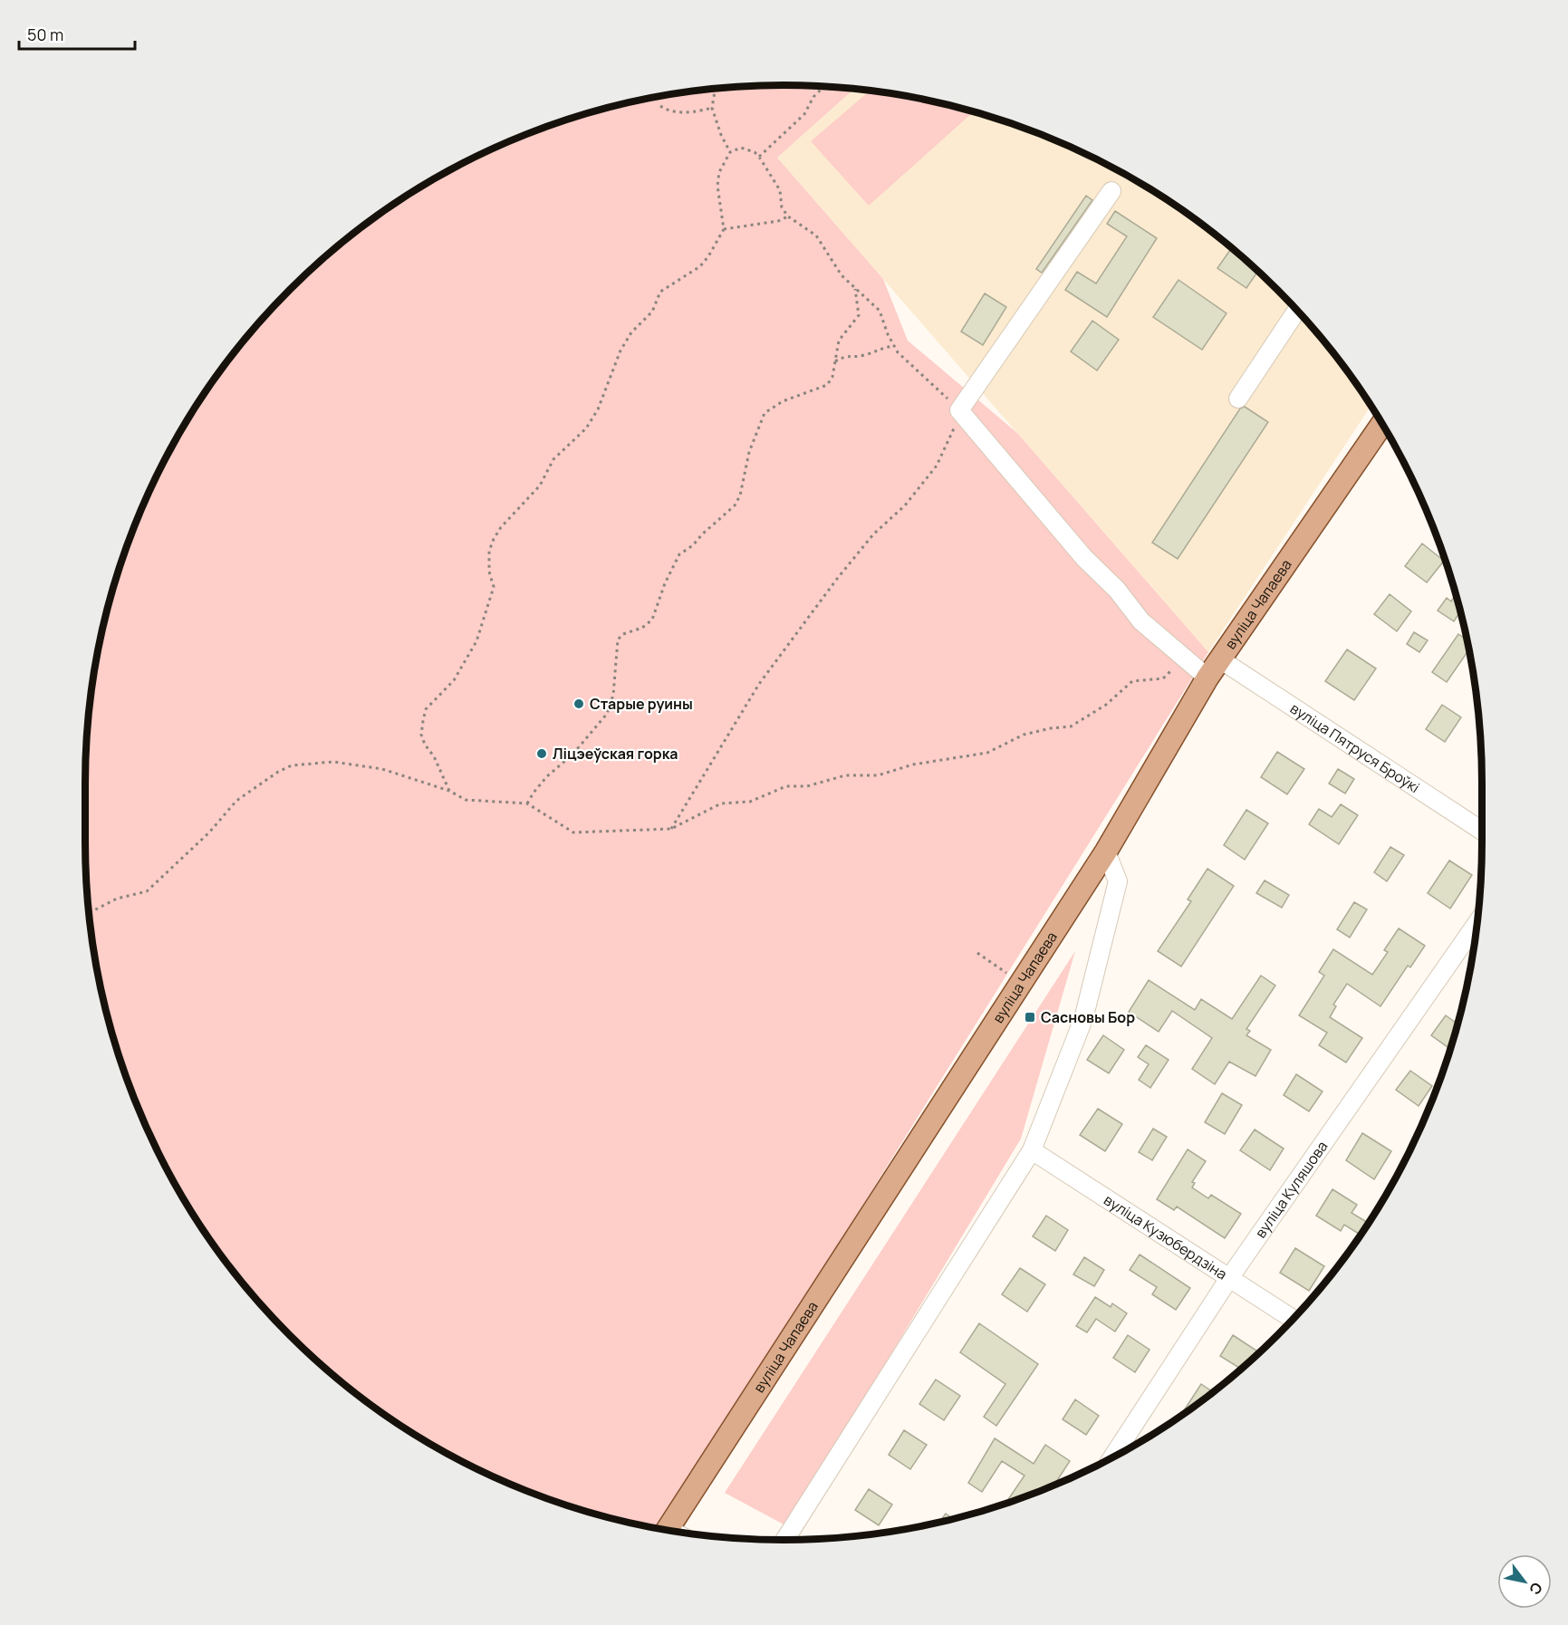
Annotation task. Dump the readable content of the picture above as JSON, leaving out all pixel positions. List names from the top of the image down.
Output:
{
  "streets": {
    "main road": ["вуліца Чапаева"],
    "street": ["вуліца Пятруся Броўкі", "вуліца Куляшова", "вуліца Кузюбердзіна"]
  },
  "crossings": [
    ["вуліца Чапаева", "вуліца Пятруся Броўкі"],
    ["вуліца Куляшова", "вуліца Кузюбердзіна"]
  ],
  "places": {
    "other": ["Старые руины", "Ліцэеўская горка"],
    "transit": ["Сасновы Бор"]
  },
  "scale_bar": "50 m",
  "north": "bottom right"
}
